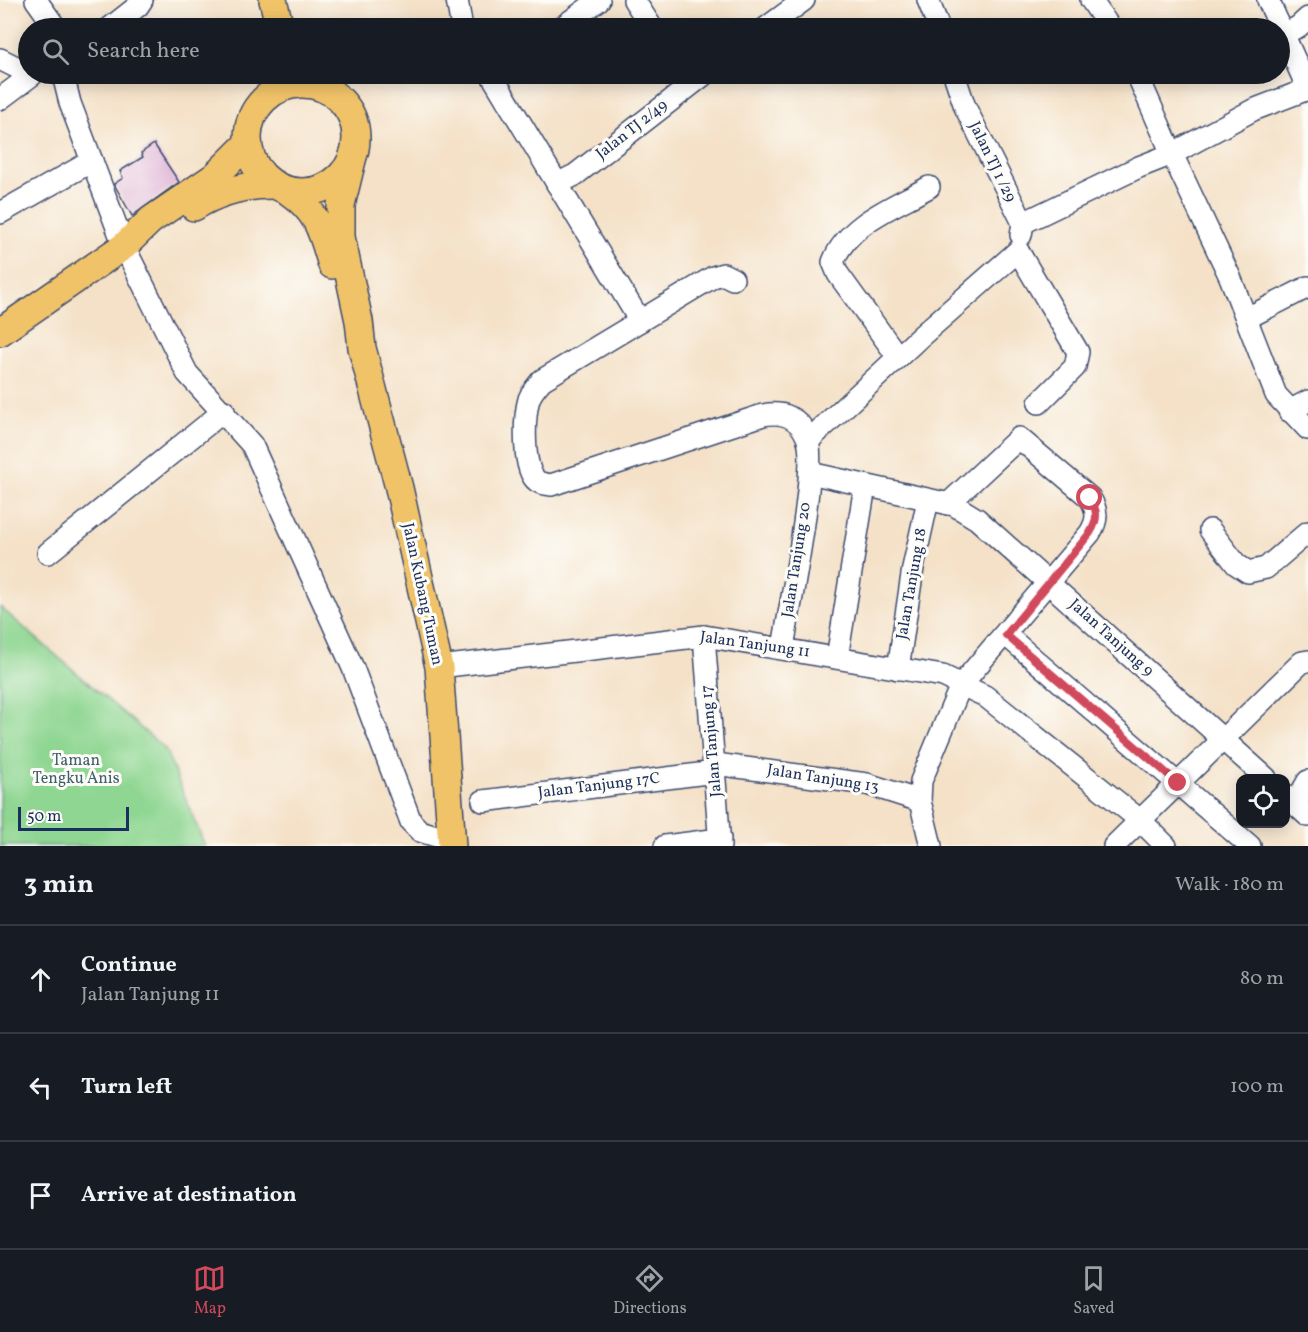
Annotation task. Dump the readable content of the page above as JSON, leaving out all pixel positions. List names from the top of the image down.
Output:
{
  "streets": {
    "main road": ["Jalan Kubang Tuman"],
    "street": [
      "Jalan TJ 2/49",
      "Jalan TJ 1 /29",
      "Jalan Tanjung 20",
      "Jalan Tanjung 18",
      "Jalan Tanjung 9",
      "Jalan Tanjung 11",
      "Jalan Tanjung 17",
      "Jalan Tanjung 13",
      "Jalan Tanjung 17C"
    ]
  },
  "crossings": [
    ["Jalan Tanjung 20", "Jalan Tanjung 9"],
    ["Jalan Tanjung 20", "Jalan Tanjung 11"],
    ["Jalan Tanjung 18", "Jalan Tanjung 9"],
    ["Jalan Tanjung 18", "Jalan Tanjung 11"],
    ["Jalan Kubang Tuman", "Jalan Tanjung 11"],
    ["Jalan Tanjung 11", "Jalan Tanjung 17"],
    ["Jalan Tanjung 17", "Jalan Tanjung 13"],
    ["Jalan Tanjung 17", "Jalan Tanjung 17C"],
    ["Jalan Tanjung 13", "Jalan Tanjung 17C"]
  ],
  "parks": ["Taman Tengku Anis"],
  "scale_bar": "50 m",
  "page": {
    "search": "Search here",
    "scale": "50 m",
    "heading": ["3 min", "Walk · 180 m"],
    "list": [
      ["Continue", "Jalan Tanjung 11", "80 m"],
      ["Turn left", "100 m"],
      "Arrive at destination"
    ],
    "nav": ["Map", "Directions", "Saved"]
  }
}
